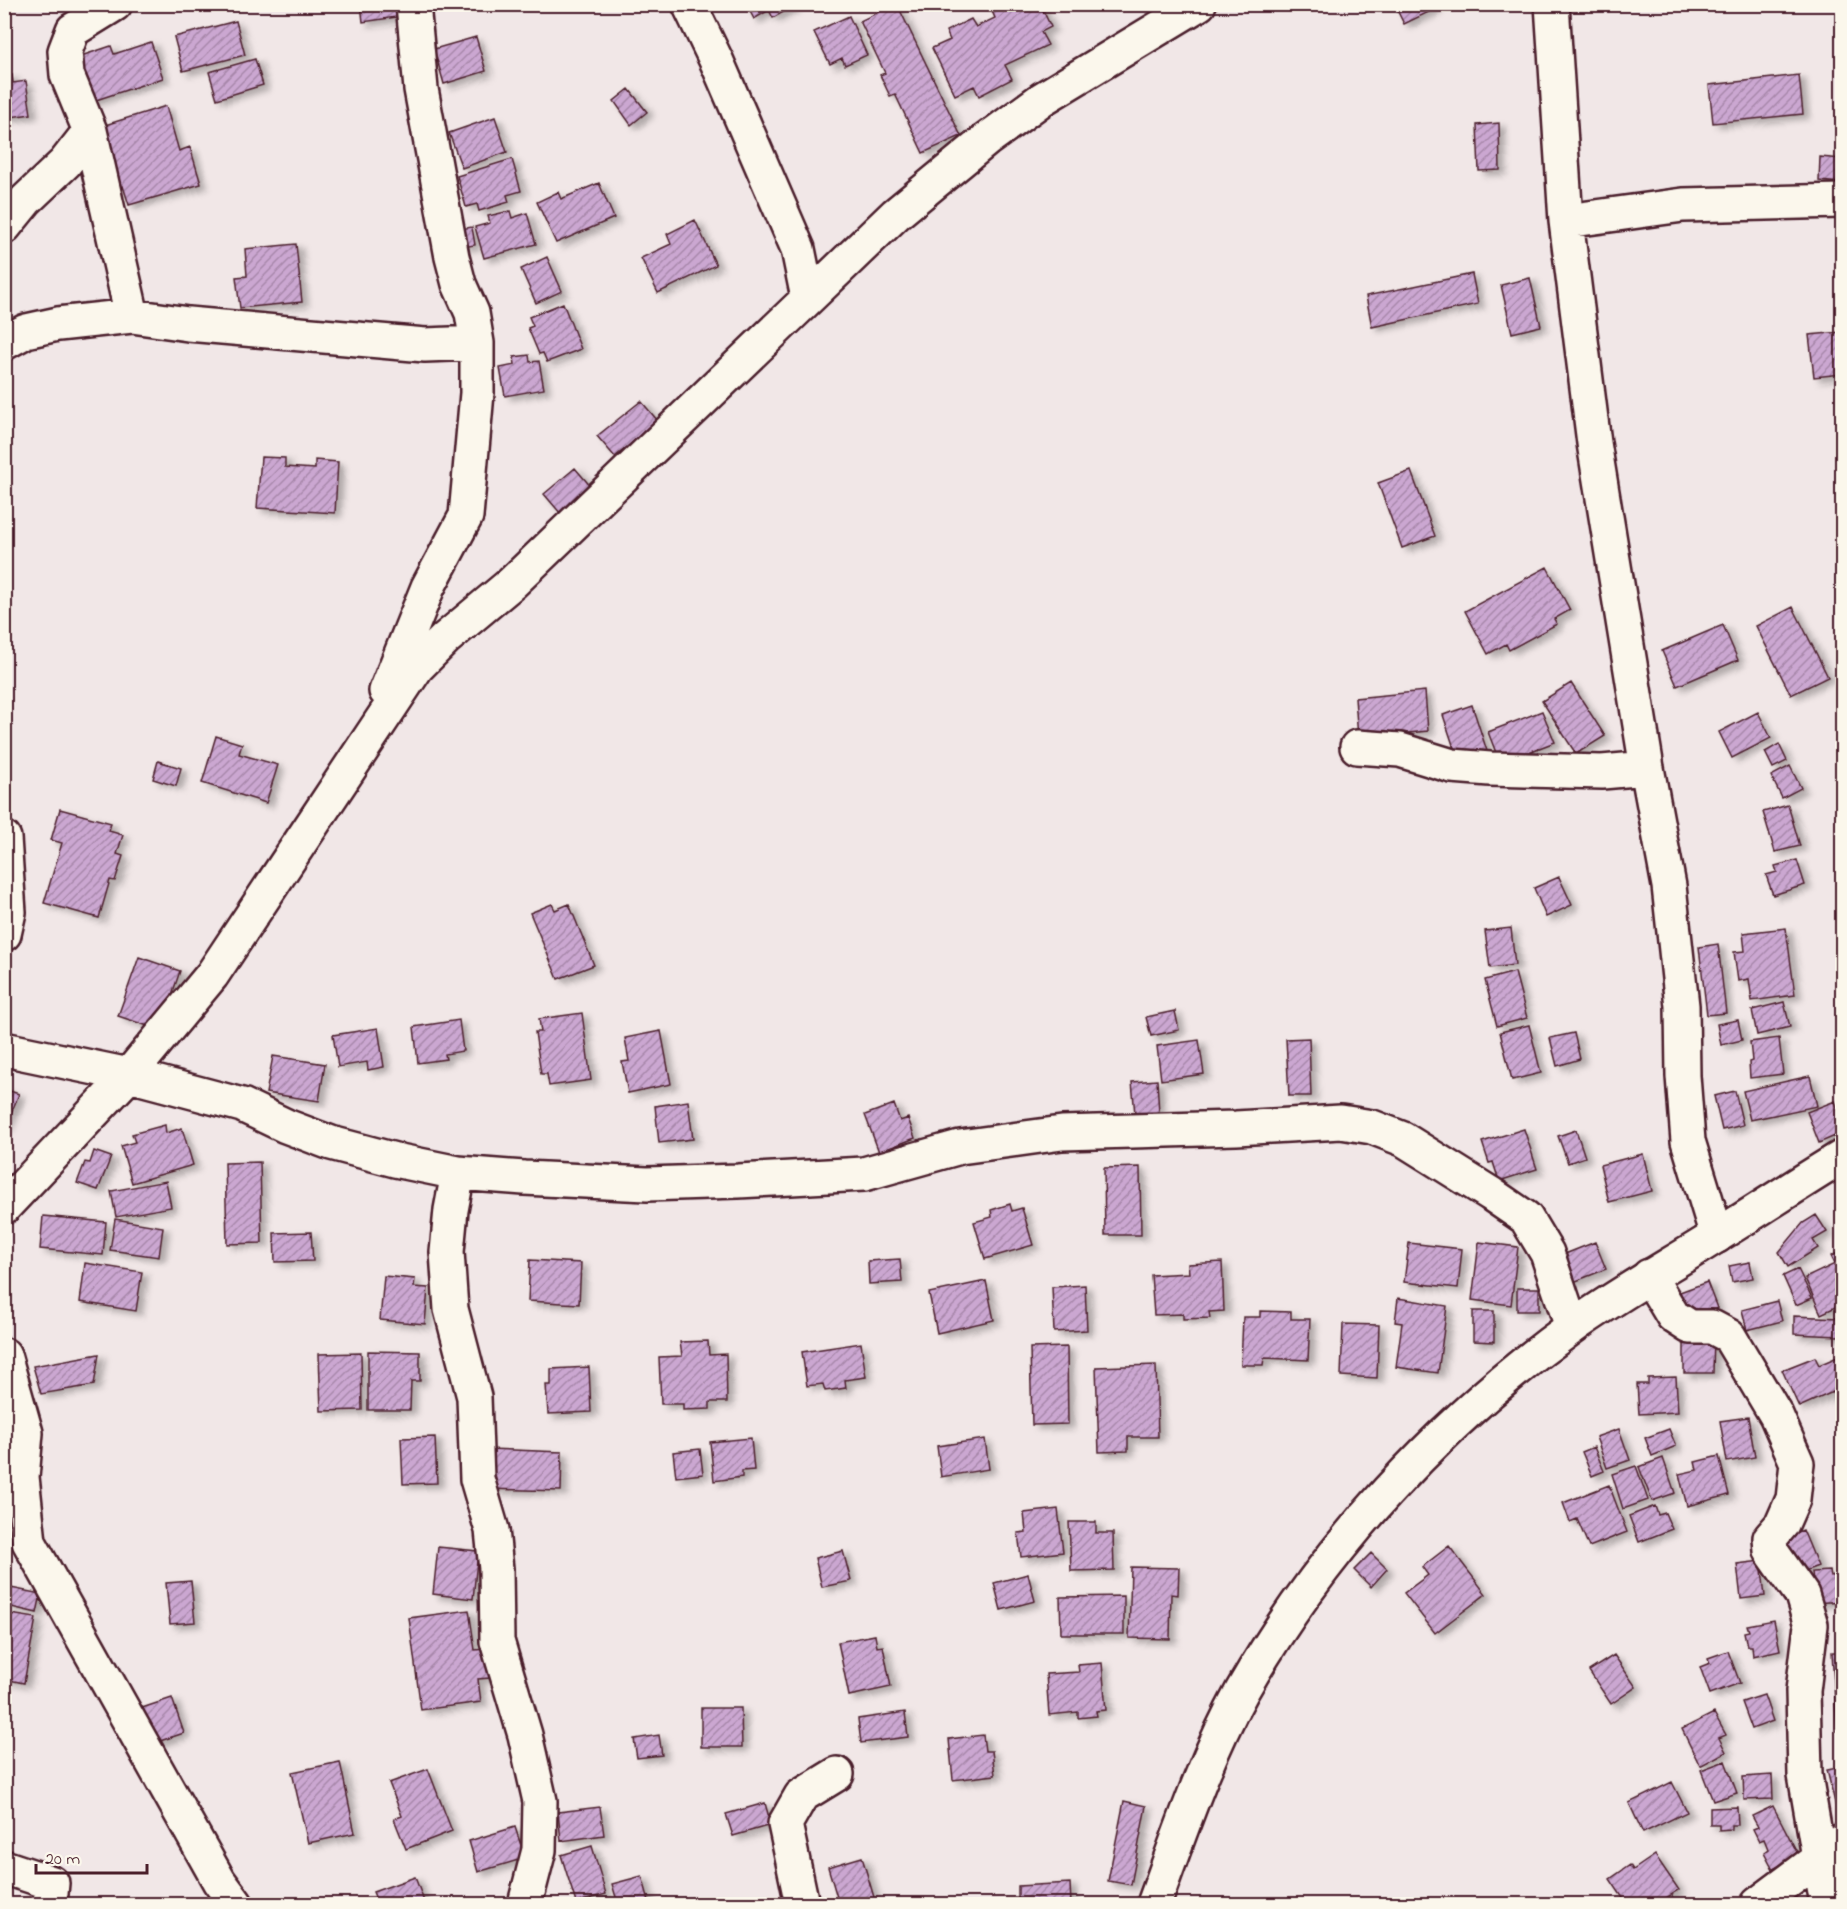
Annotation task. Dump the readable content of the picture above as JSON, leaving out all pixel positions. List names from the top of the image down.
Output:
{
  "scale_bar": "20 m"
}
